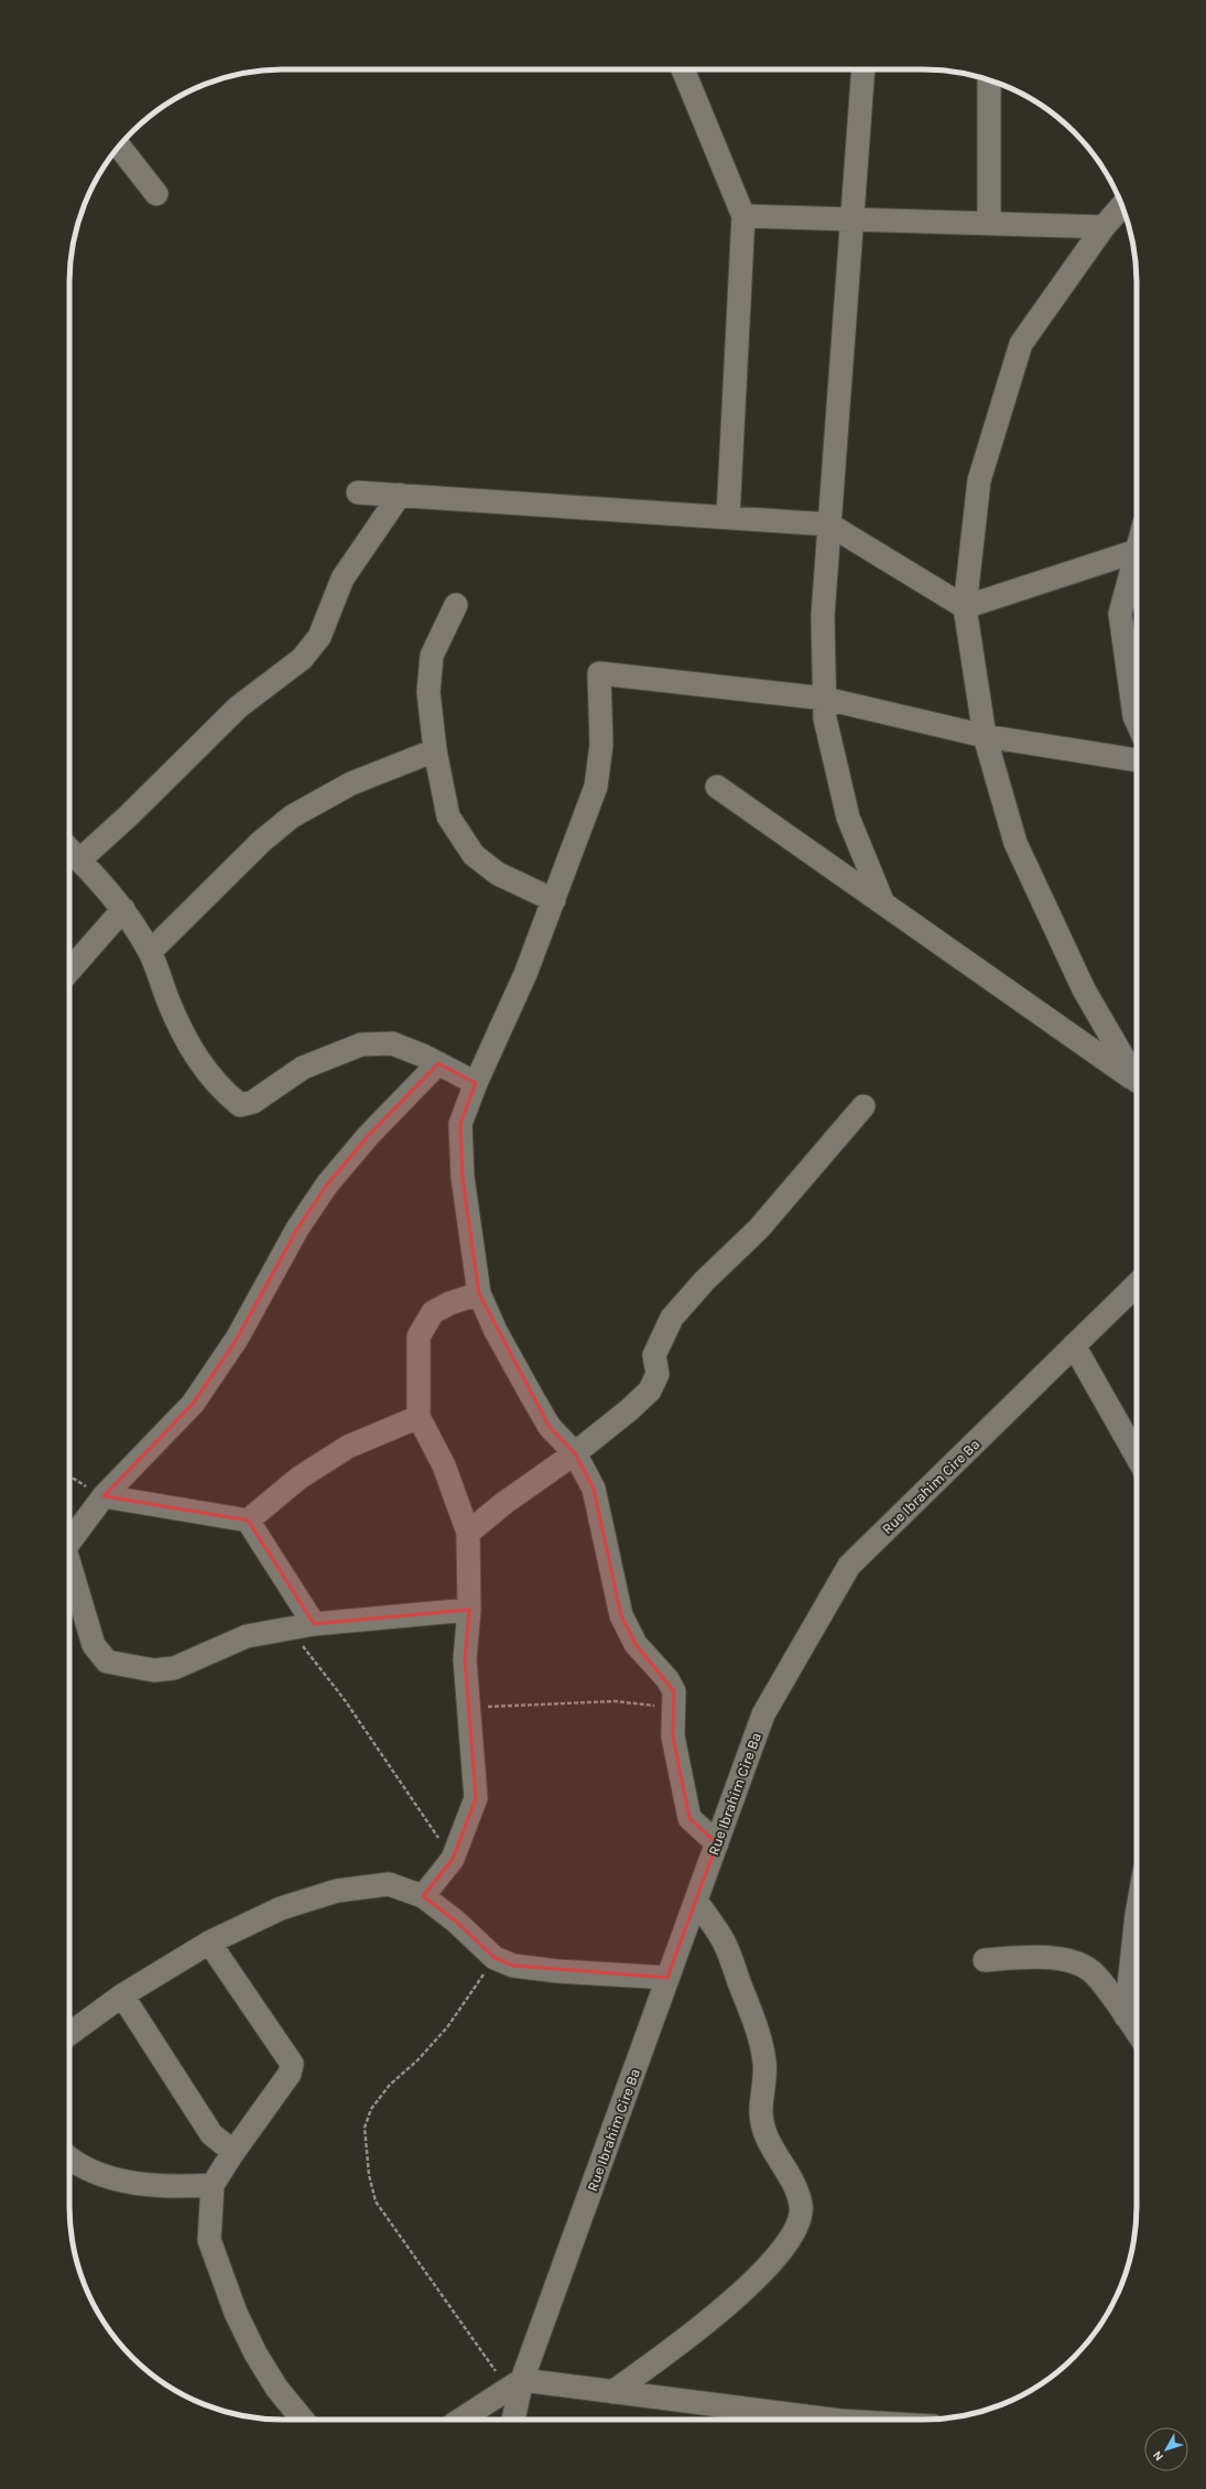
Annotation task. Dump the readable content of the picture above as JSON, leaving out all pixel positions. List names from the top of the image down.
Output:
{
  "streets": {
    "street": ["Rue Ibrahim Cire Ba"]
  },
  "north": "bottom left"
}
